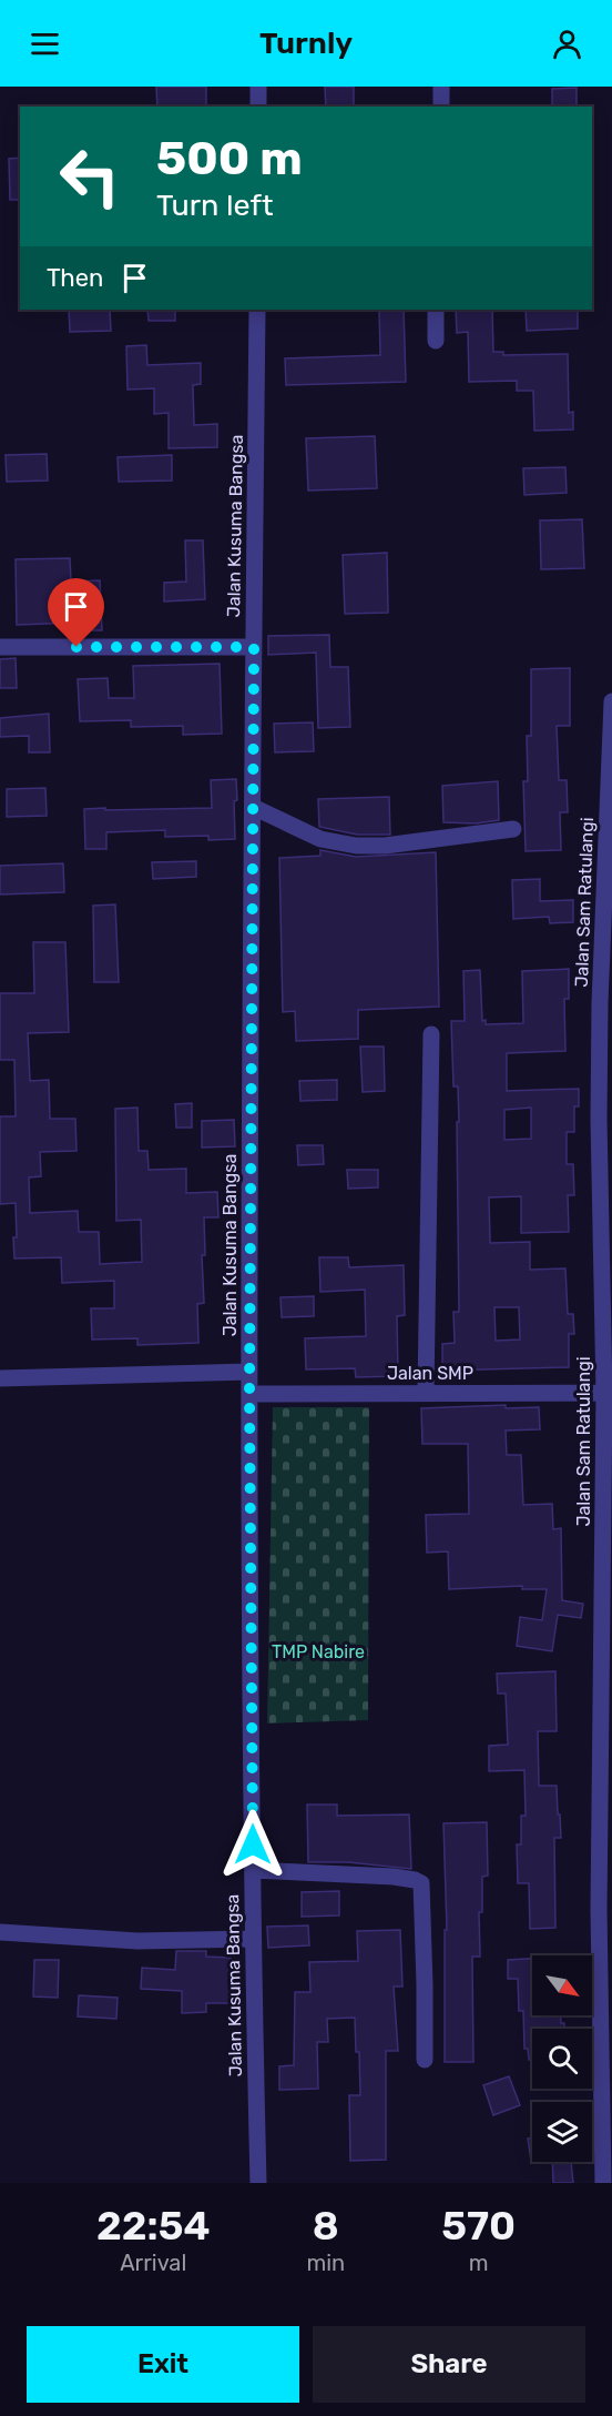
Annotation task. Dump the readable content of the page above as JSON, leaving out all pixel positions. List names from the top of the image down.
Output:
{
  "streets": {
    "street": ["Jalan Kusuma Bangsa", "Jalan Sam Ratulangi", "Jalan SMP"]
  },
  "crossings": [
    ["Jalan Kusuma Bangsa", "Jalan SMP"],
    ["Jalan Sam Ratulangi", "Jalan SMP"]
  ],
  "parks": ["TMP Nabire"],
  "north": "bottom right",
  "page": {
    "header": "Turnly",
    "turn": ["500 m", "Turn left"],
    "then": "Then",
    "eta": [
      "22:54",
      "Arrival",
      "8",
      "min",
      "570",
      "m"
    ],
    "buttons": ["Exit", "Share"]
  }
}
